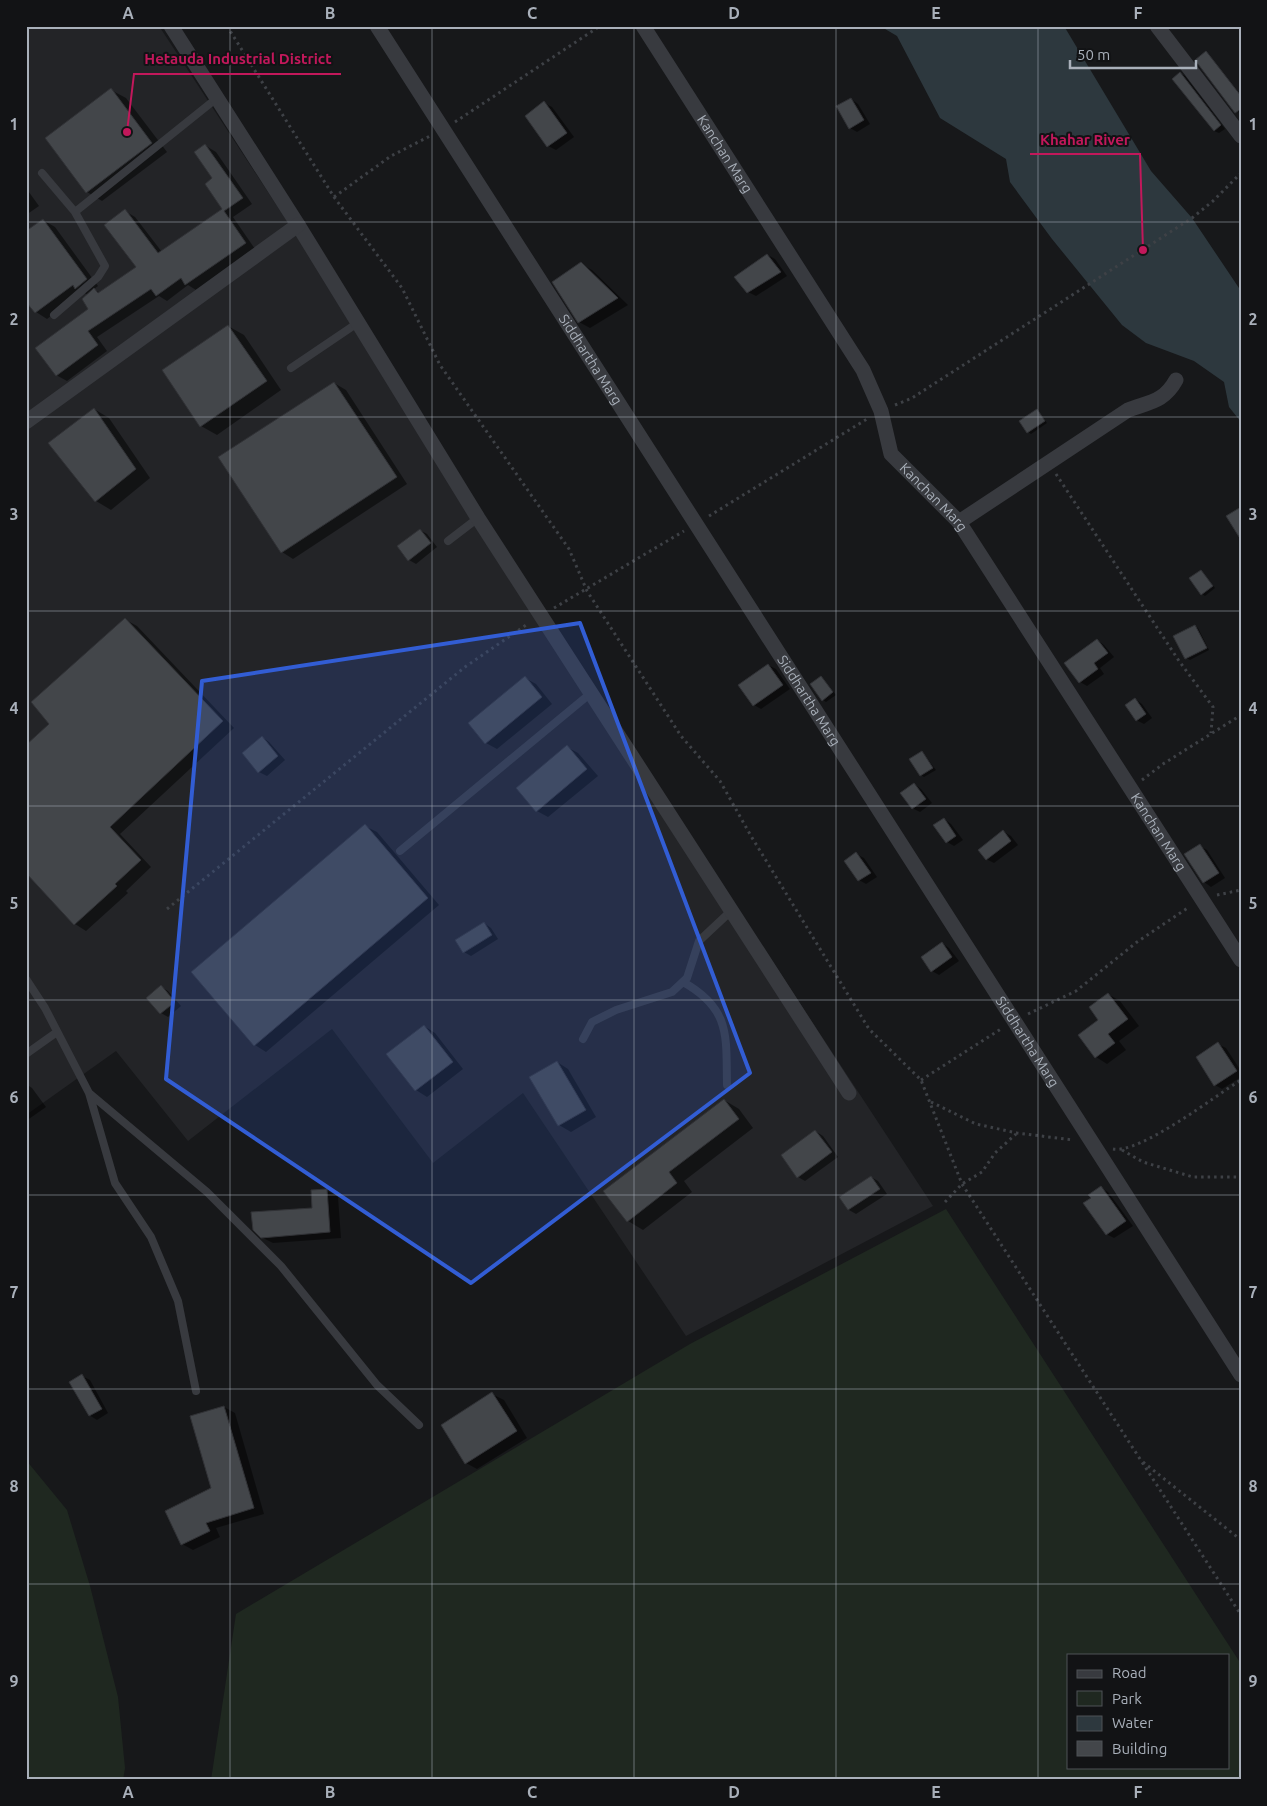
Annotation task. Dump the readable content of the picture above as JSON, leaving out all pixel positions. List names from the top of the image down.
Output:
{
  "streets": {
    "street": ["Kanchan Marg", "Siddhartha Marg"]
  },
  "places": ["Hetauda Industrial District", "Khahar River"],
  "legend": [
    "Road",
    "Park",
    "Water",
    "Building"
  ],
  "scale_bar": "50 m",
  "grid": {
    "columns": [
      "A",
      "B",
      "C",
      "D",
      "E",
      "F"
    ],
    "rows": [
      "1",
      "2",
      "3",
      "4",
      "5",
      "6",
      "7",
      "8",
      "9"
    ]
  }
}
